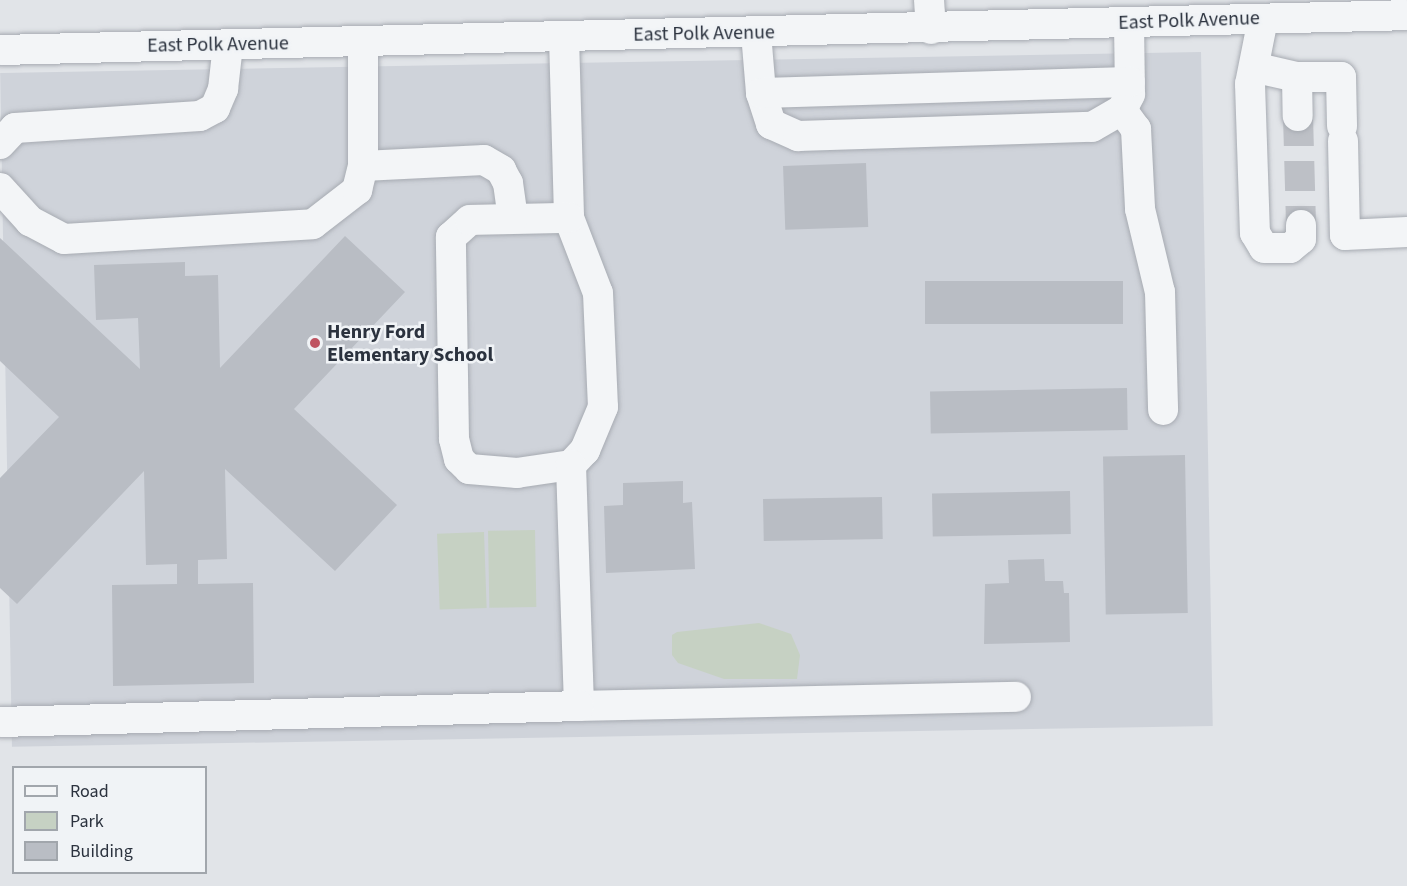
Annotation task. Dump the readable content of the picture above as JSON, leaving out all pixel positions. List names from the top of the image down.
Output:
{
  "streets": {
    "street": ["East Polk Avenue"]
  },
  "places": ["Henry Ford Elementary School"],
  "legend": ["Road", "Park", "Building"]
}
